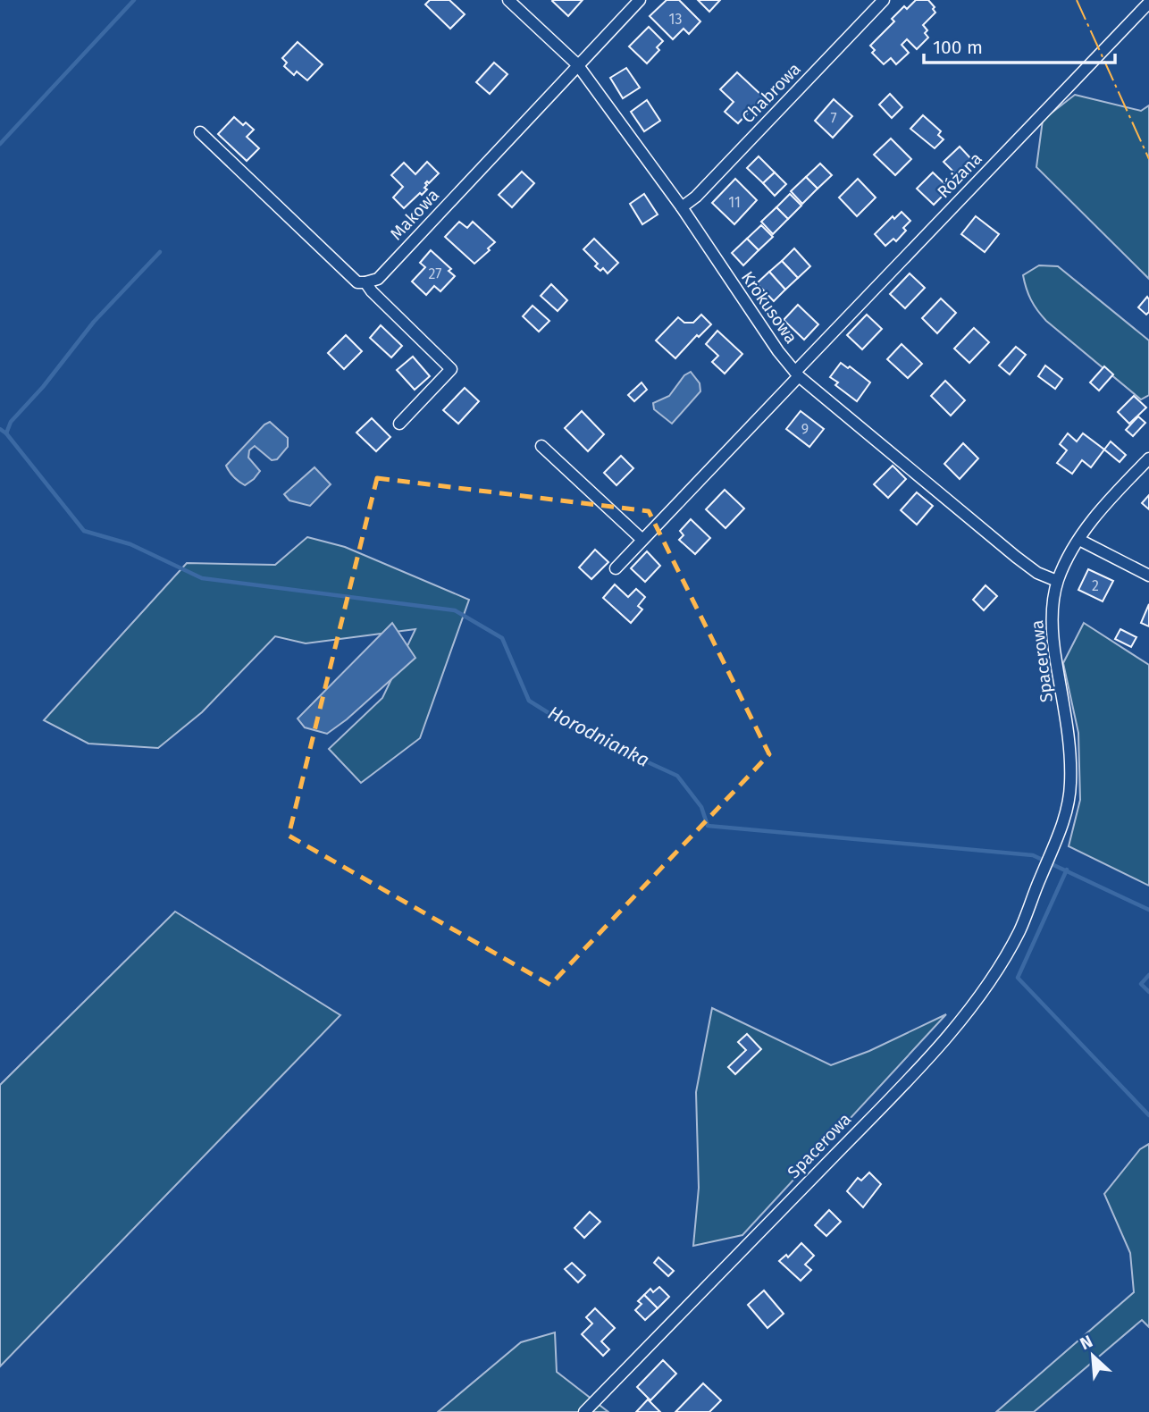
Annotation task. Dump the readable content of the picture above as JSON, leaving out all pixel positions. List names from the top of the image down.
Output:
{
  "streets": {
    "street": [
      "Chabrowa",
      "Różana",
      "Makowa",
      "Krokusowa",
      "Spacerowa"
    ]
  },
  "crossings": [
    ["Chabrowa", "Krokusowa"],
    ["Różana", "Krokusowa"],
    ["Makowa", "Krokusowa"],
    ["Krokusowa", "Spacerowa"]
  ],
  "water": ["Horodnianka"],
  "house_numbers": [
    "13",
    "7",
    "11",
    "27",
    "9",
    "2"
  ],
  "scale_bar": "100 m",
  "north": "top left"
}
